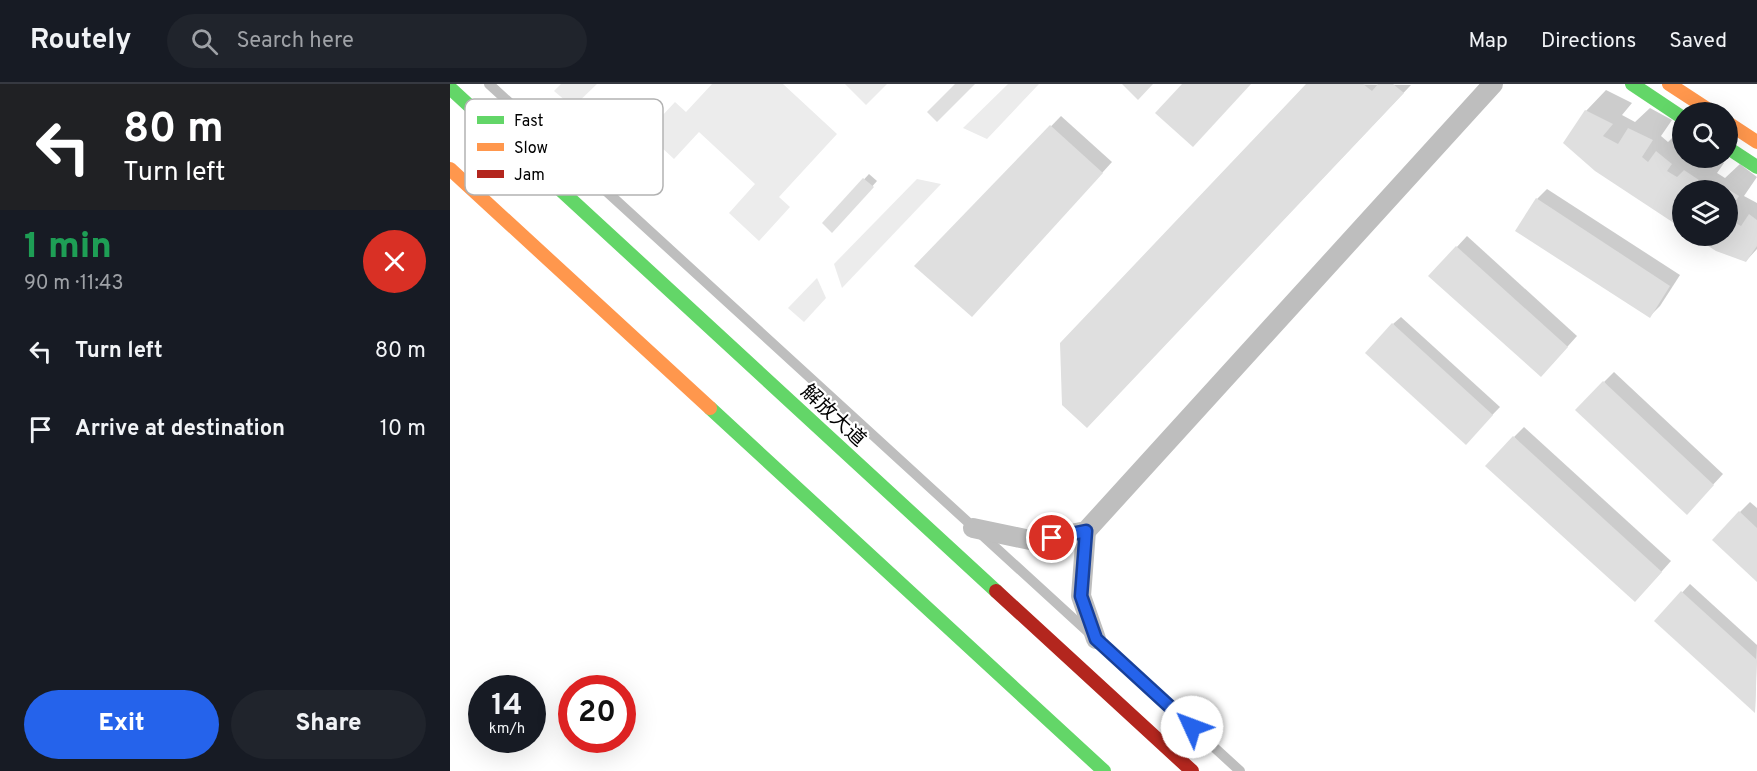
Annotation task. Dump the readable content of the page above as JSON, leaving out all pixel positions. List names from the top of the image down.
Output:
{
  "streets": {
    "main road": ["解放大道"]
  },
  "legend": ["Fast", "Slow", "Jam"],
  "page": {
    "header": "Routely",
    "search": "Search here",
    "nav": ["Map", "Directions", "Saved"],
    "turn": ["80 m", "Turn left"],
    "heading": ["1 min", "90 m · 11:43"],
    "list": [
      {
        "name": "Turn left",
        "value": "80 m"
      },
      {
        "name": "Arrive at destination",
        "value": "10 m"
      }
    ],
    "speed": "14 km/h",
    "limit": "20",
    "buttons": ["Exit", "Share"]
  }
}
